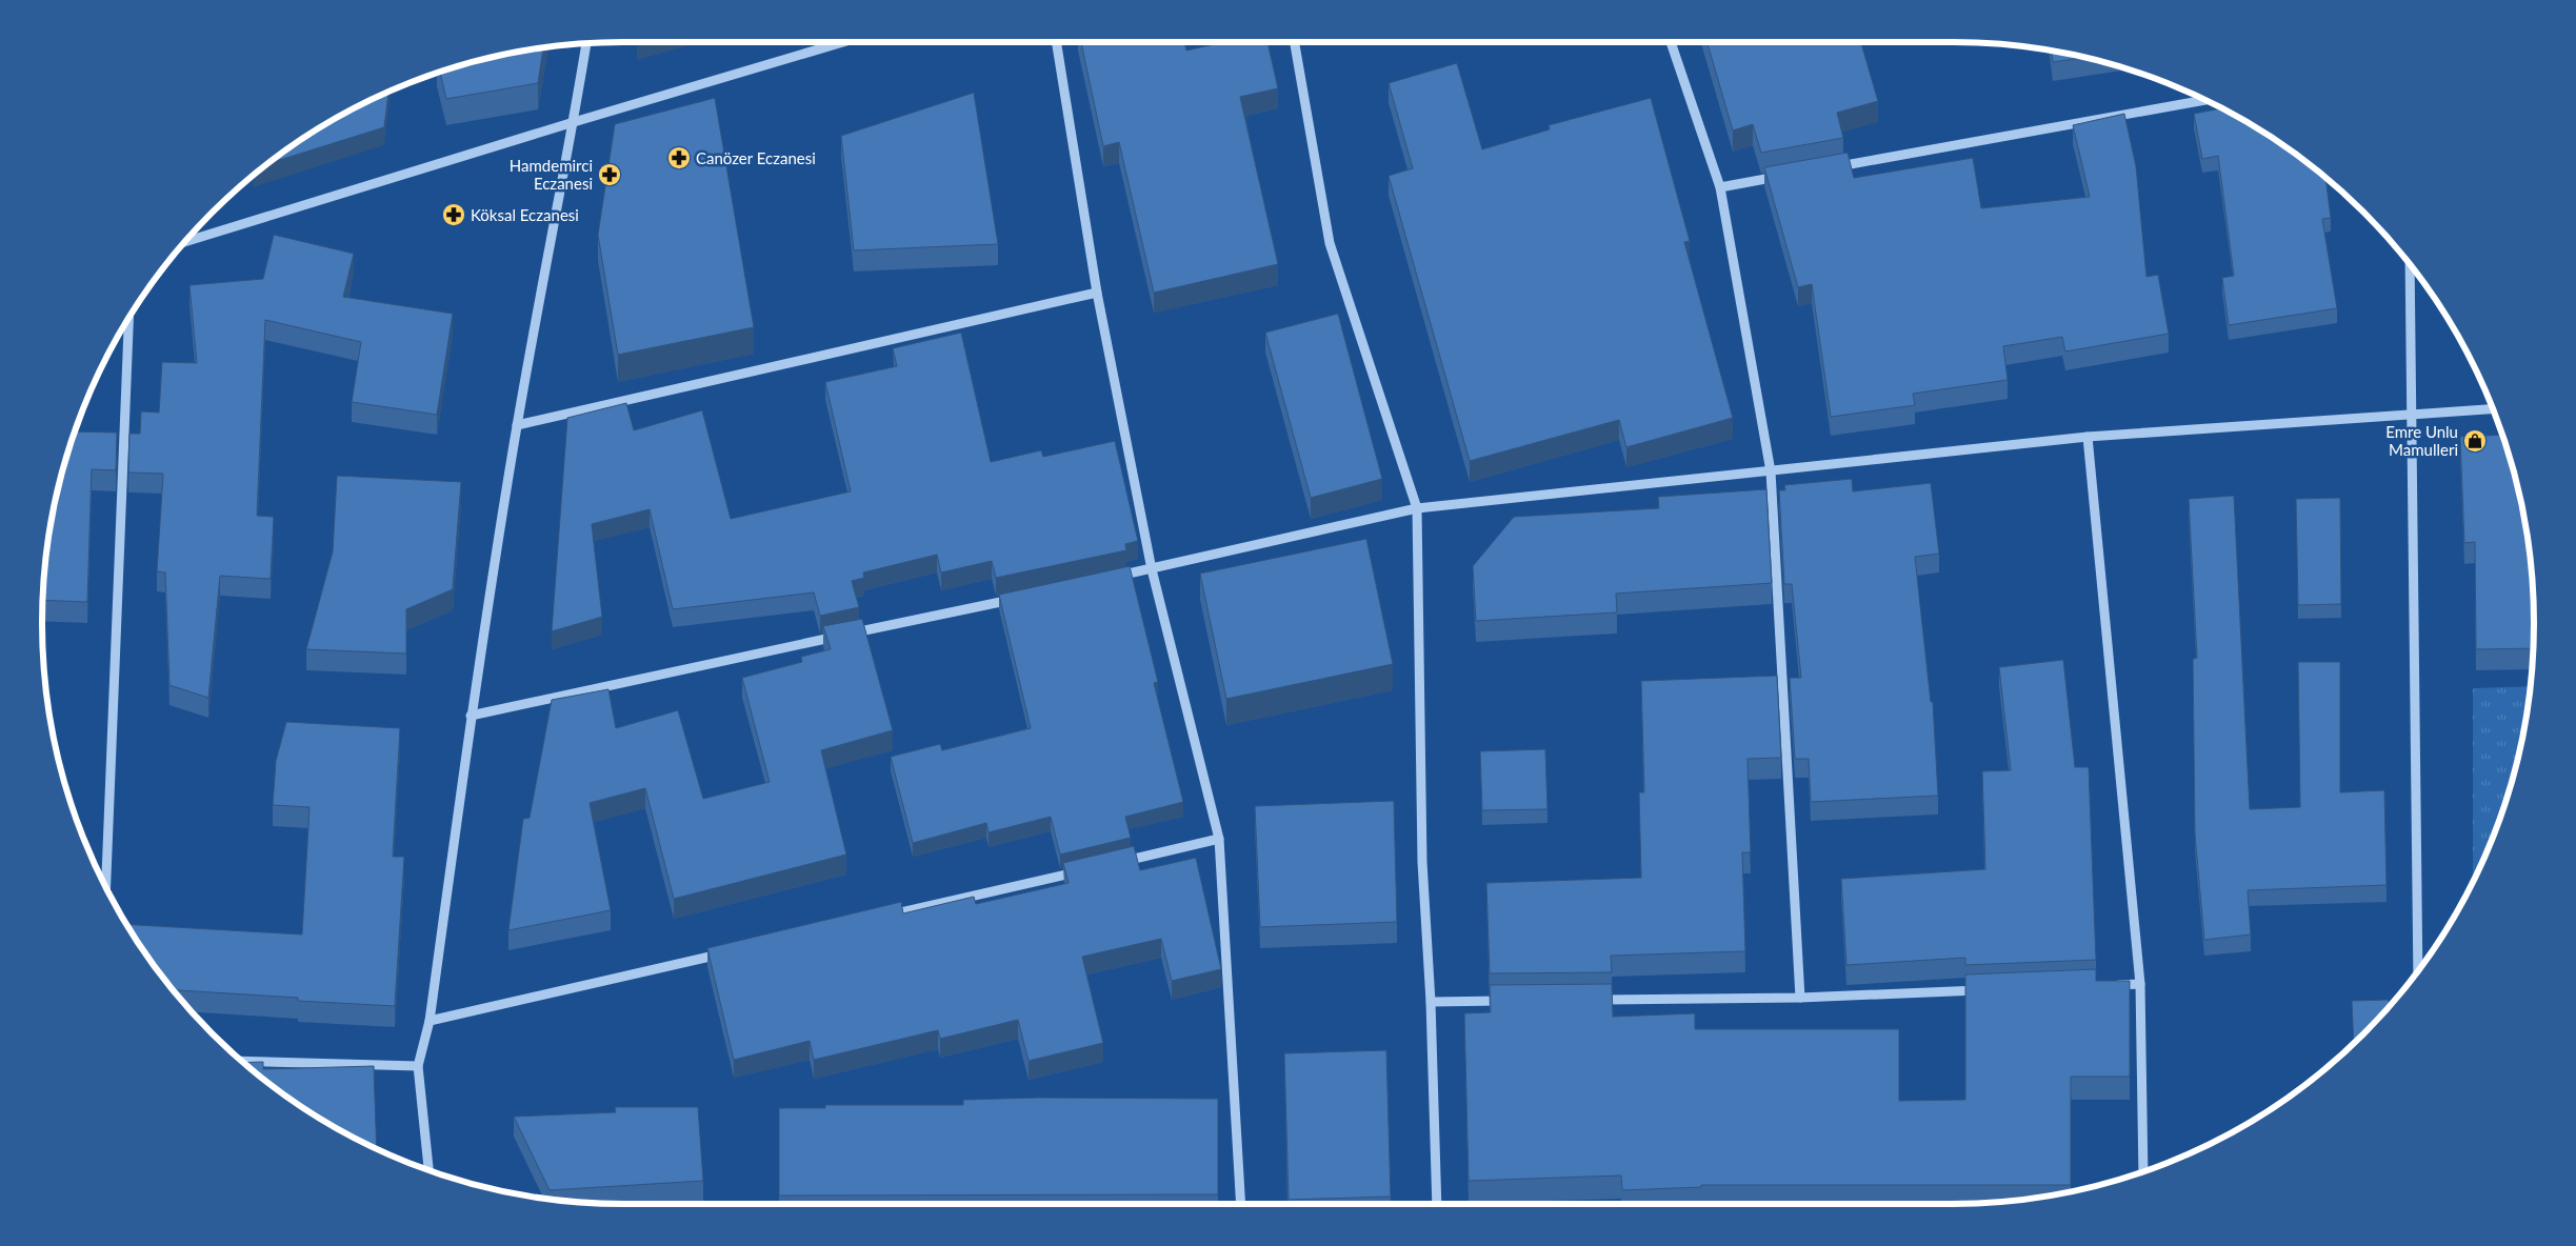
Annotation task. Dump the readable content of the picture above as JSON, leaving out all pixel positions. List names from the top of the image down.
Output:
{
  "places": {
    "pharmacy": ["Canözer Eczanesi", "Hamdemirci Eczanesi", "Köksal Eczanesi"],
    "shop": ["Emre Unlu Mamulleri"]
  }
}
